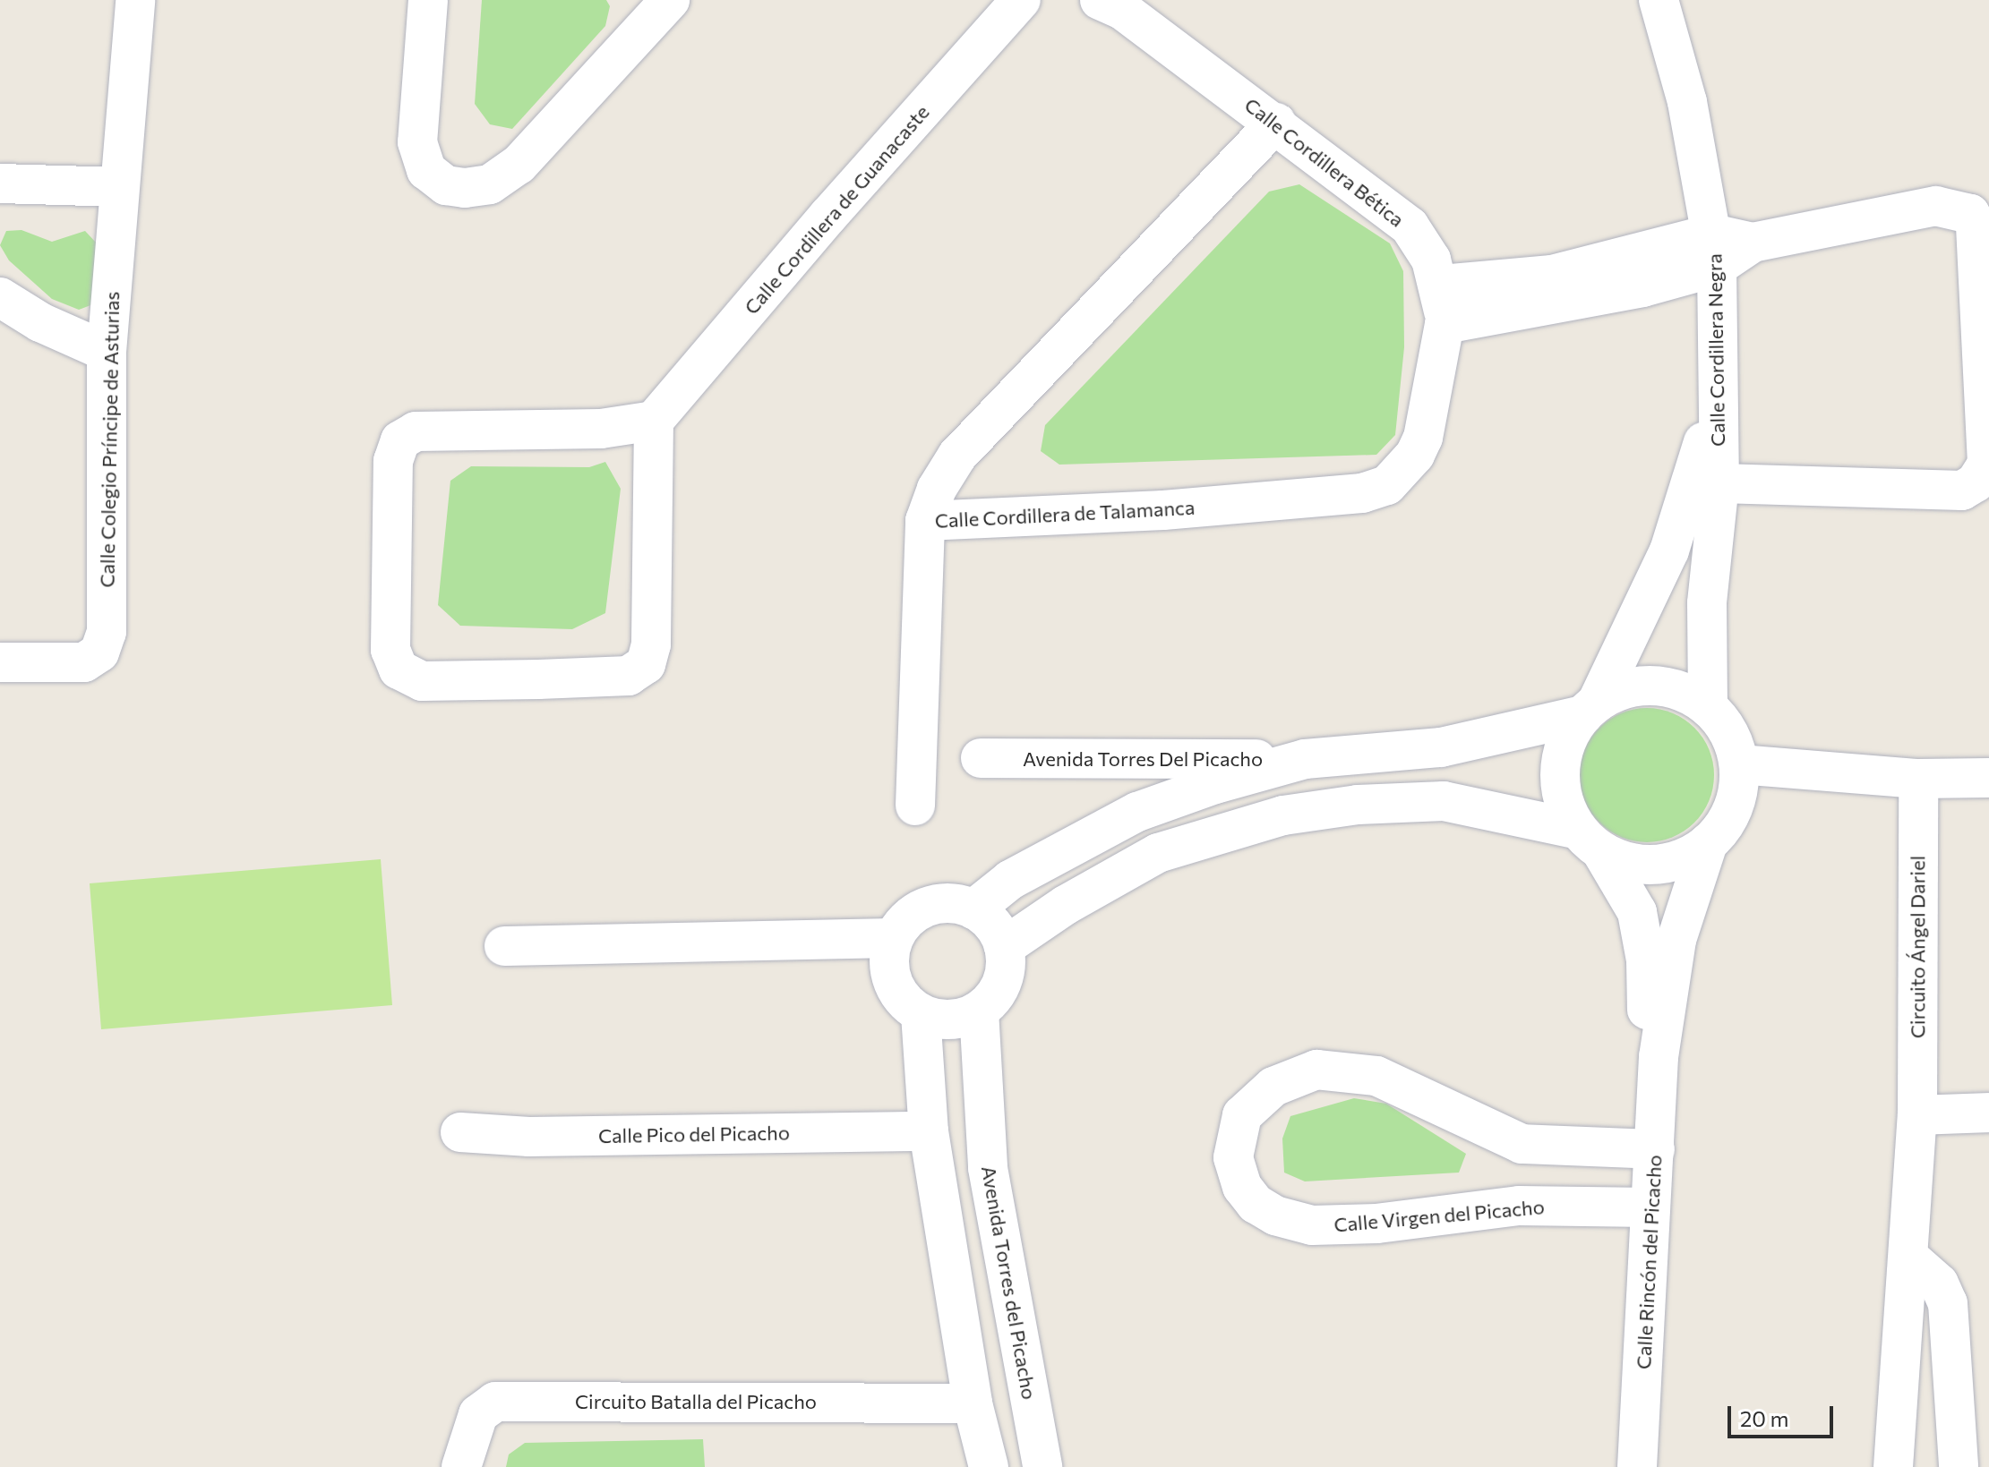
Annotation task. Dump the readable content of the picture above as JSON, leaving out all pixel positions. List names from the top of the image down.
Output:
{
  "streets": {
    "street": [
      "Calle Cordillera Bética",
      "Calle Cordillera de Guanacaste",
      "Calle Cordillera Negra",
      "Calle Colegio Príncipe de Asturias",
      "Calle Cordillera de Talamanca",
      "Avenida Torres Del Picacho",
      "Circuito Ángel Dariel",
      "Calle Pico del Picacho",
      "Calle Virgen del Picacho",
      "Calle Rincón del Picacho",
      "Avenida Torres del Picacho",
      "Circuito Batalla del Picacho"
    ]
  },
  "crossings": [
    ["Calle Cordillera Bética", "Calle Cordillera de Talamanca"],
    ["Calle Cordillera Negra", "Avenida Torres del Picacho"],
    ["Avenida Torres Del Picacho", "Avenida Torres del Picacho"],
    ["Calle Virgen del Picacho", "Calle Rincón del Picacho"]
  ],
  "scale_bar": "20 m"
}
